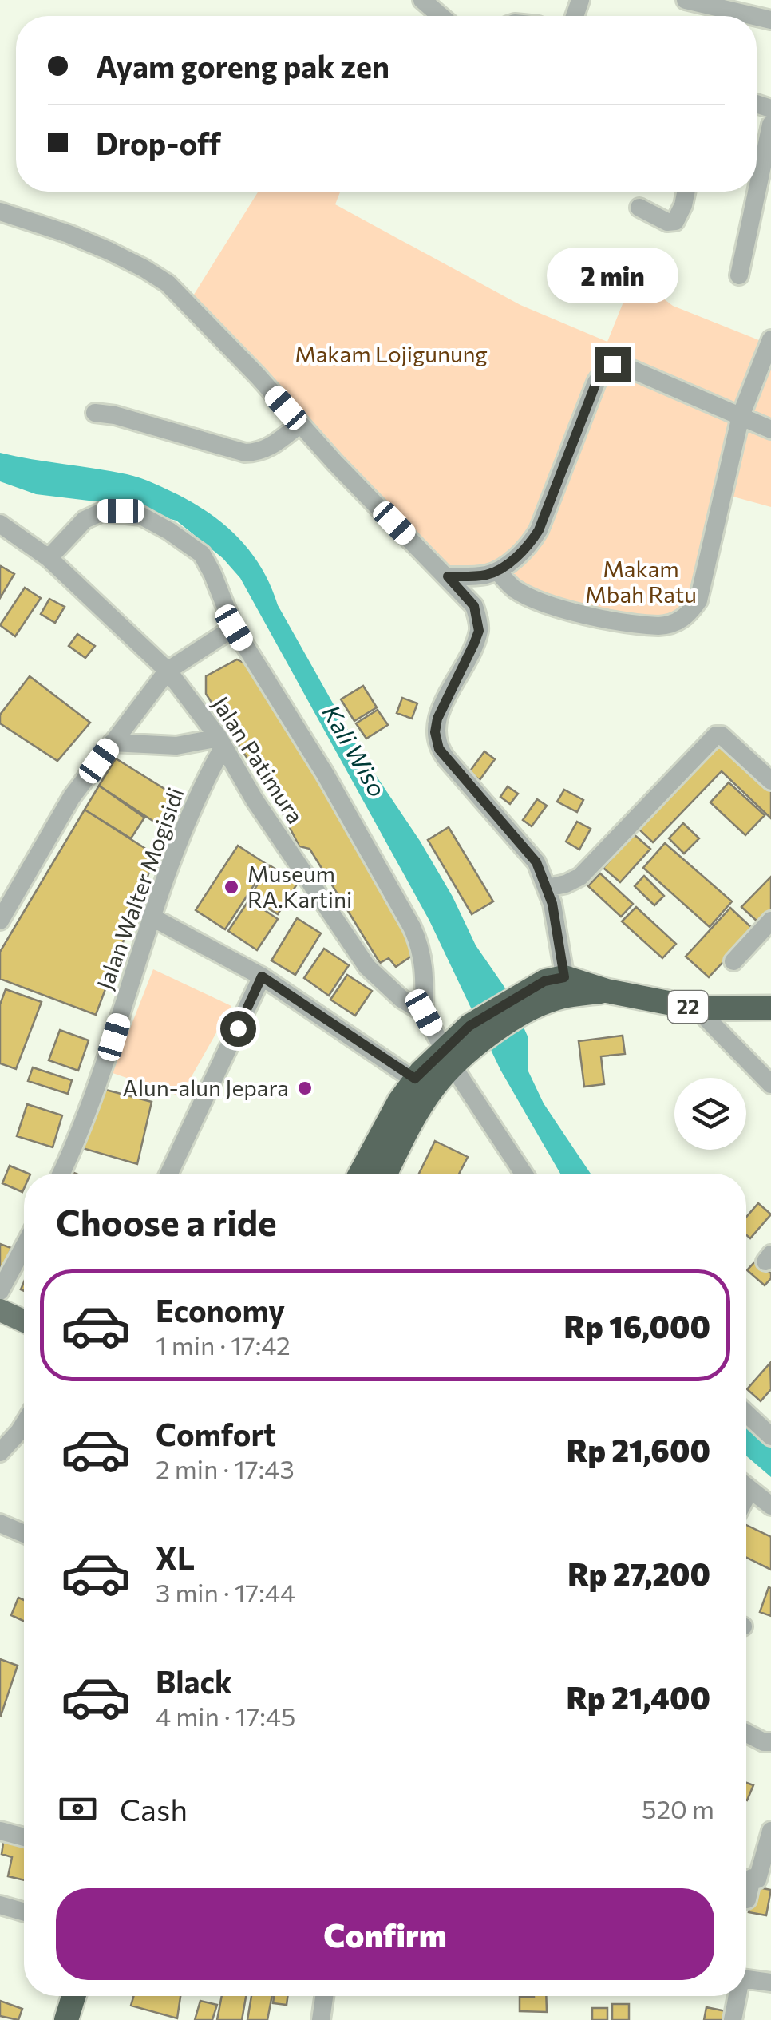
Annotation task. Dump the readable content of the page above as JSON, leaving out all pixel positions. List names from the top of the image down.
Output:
{
  "streets": {
    "highway": ["22"],
    "street": ["Jalan Patimura", "Jalan Walter Mogisidi"]
  },
  "crossings": [
    ["Jalan Patimura", "Jalan Walter Mogisidi"],
    ["Jalan Patimura", "22"]
  ],
  "water": ["Kali Wiso"],
  "parks": ["Makam Lojigunung", "Makam Mbah Ratu"],
  "places": ["Museum RA.Kartini", "Alun-alun Jepara"],
  "page": {
    "banner": ["Ayam goreng pak zen", "Drop-off"],
    "bubble": "2 min",
    "heading": "Choose a ride",
    "list": [
      {
        "name": "Economy",
        "note": "1 min · 17:42",
        "value": "Rp 16,000"
      },
      {
        "name": "Comfort",
        "note": "2 min · 17:43",
        "value": "Rp 21,600"
      },
      {
        "name": "XL",
        "note": "3 min · 17:44",
        "value": "Rp 27,200"
      },
      {
        "name": "Black",
        "note": "4 min · 17:45",
        "value": "Rp 21,400"
      }
    ],
    "pay": ["Cash", "520 m"],
    "buttons": "Confirm"
  }
}
